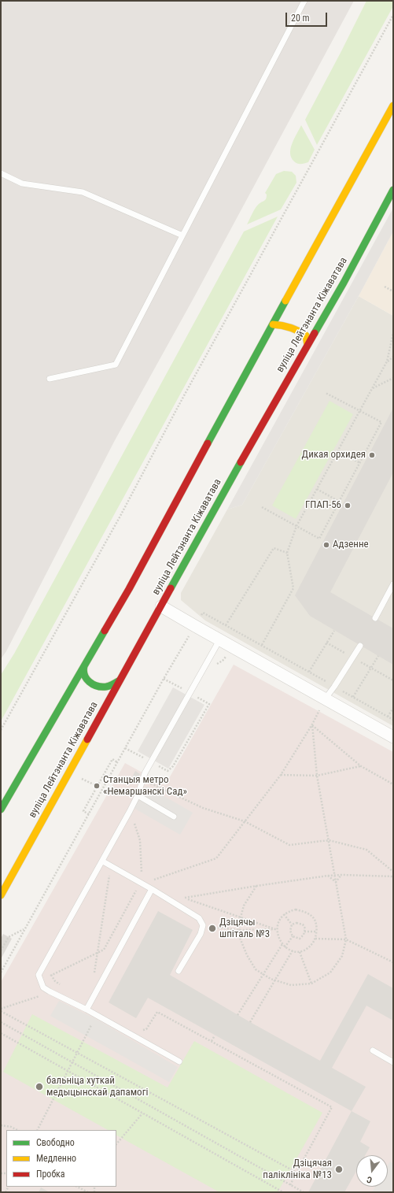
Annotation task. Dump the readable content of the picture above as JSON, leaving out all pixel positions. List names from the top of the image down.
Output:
{
  "streets": {
    "main road": ["вуліца Лейтэнанта Кіжаватава"]
  },
  "places": [
    "Дикая орхидея",
    "ГПАП-56",
    "Адзенне",
    "Станцыя метро «Немаршанскі Сад»",
    "Дзіцячы шпіталь №3",
    "бальніца хуткай медыцынскай дапамогі",
    "Дзіцячая паліклініка №13"
  ],
  "legend": ["Свободно", "Медленно", "Пробка"],
  "scale_bar": "20 m",
  "north": "bottom"
}
